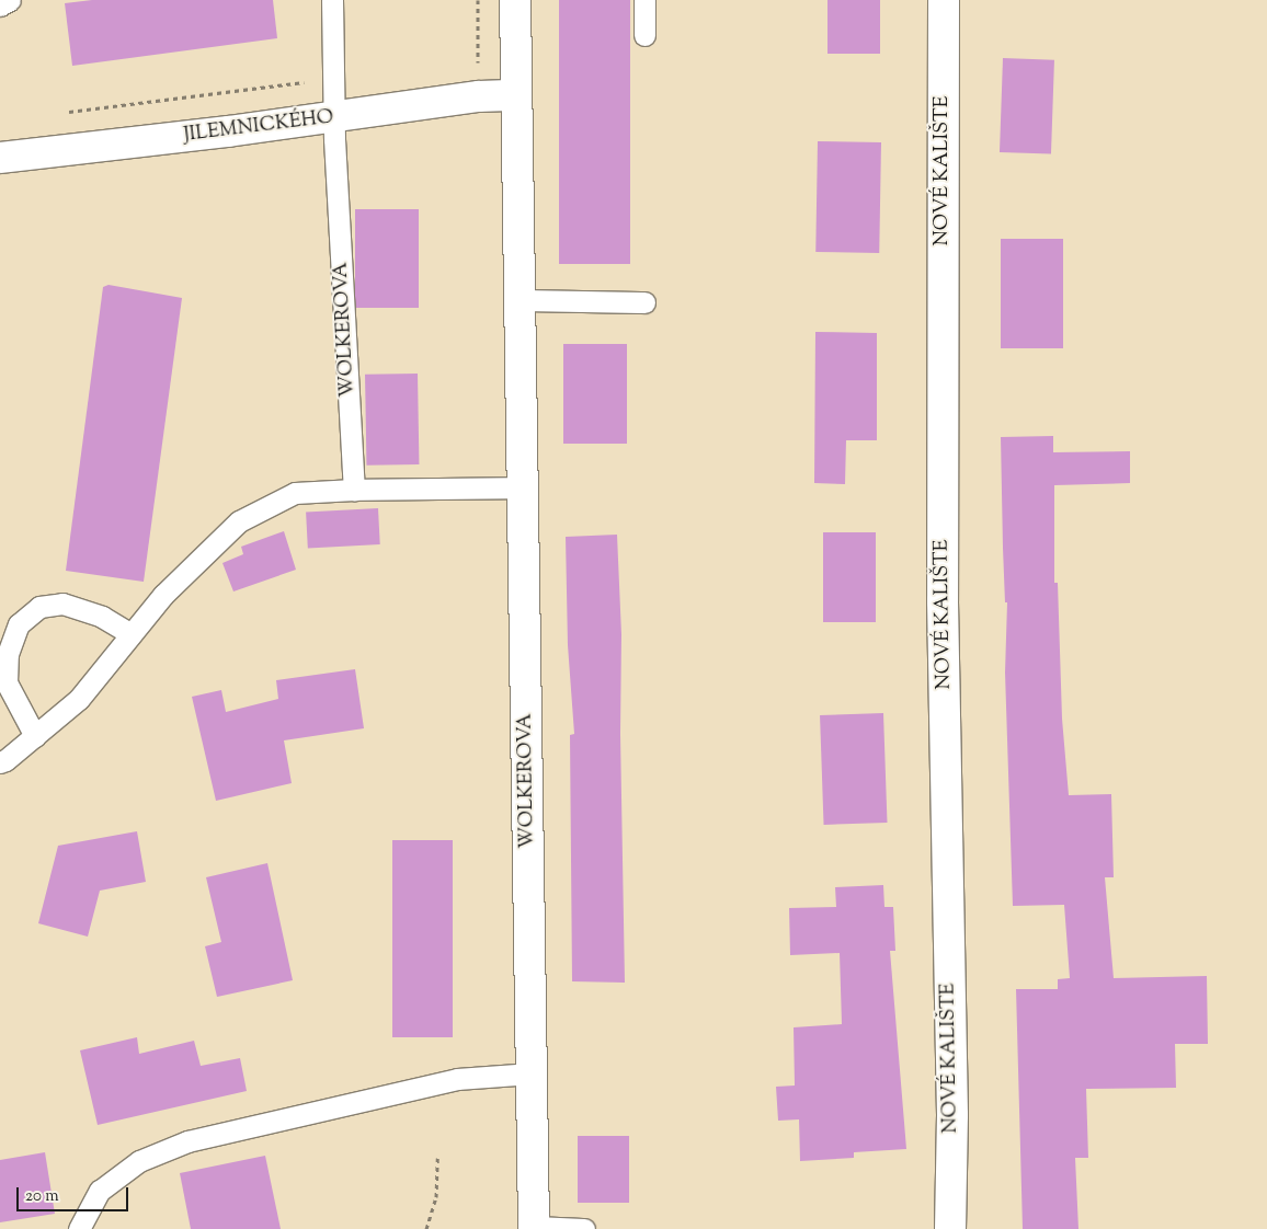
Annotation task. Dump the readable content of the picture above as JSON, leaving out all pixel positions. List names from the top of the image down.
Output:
{
  "streets": {
    "street": ["JILEMNICKÉHO", "NOVÉ KALIŠTE", "WOLKEROVA"]
  },
  "crossings": [
    ["JILEMNICKÉHO", "WOLKEROVA"]
  ],
  "scale_bar": "20 m"
}
